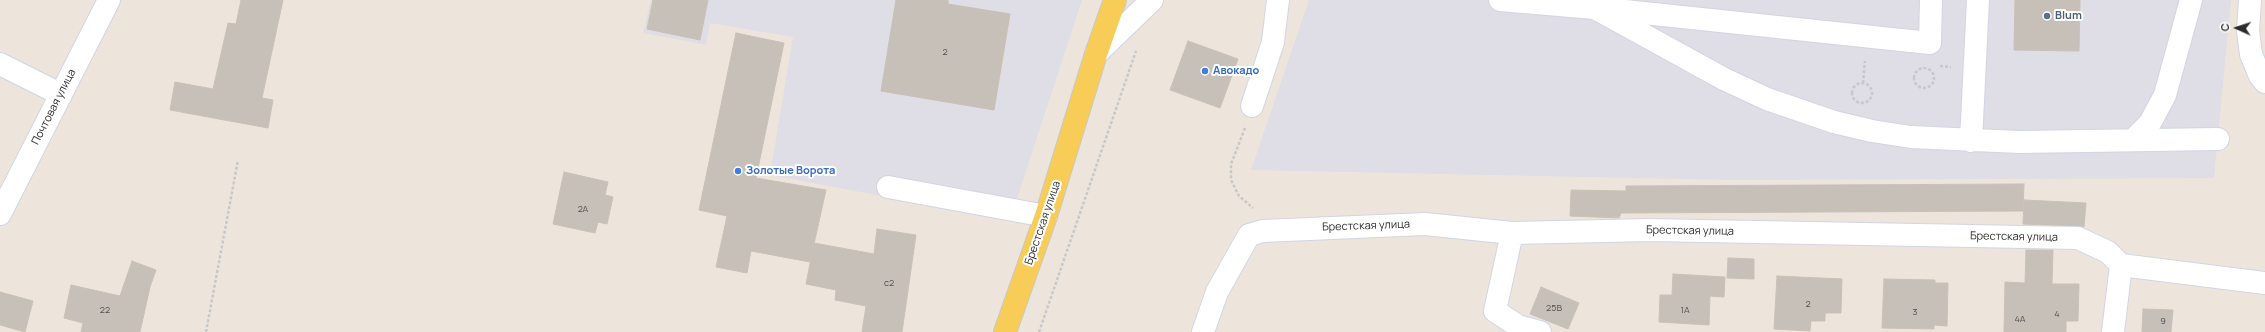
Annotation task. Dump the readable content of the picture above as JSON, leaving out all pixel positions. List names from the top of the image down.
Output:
{
  "streets": {
    "main road": ["Брестская улица"],
    "street": ["Почтовая улица"]
  },
  "places": ["Blum", "Авокадо", "Золотые Ворота"],
  "house_numbers": [
    "2",
    "2А",
    "с2",
    "2",
    "25В",
    "22",
    "1А",
    "3",
    "4",
    "4А",
    "9"
  ],
  "north": "left"
}
